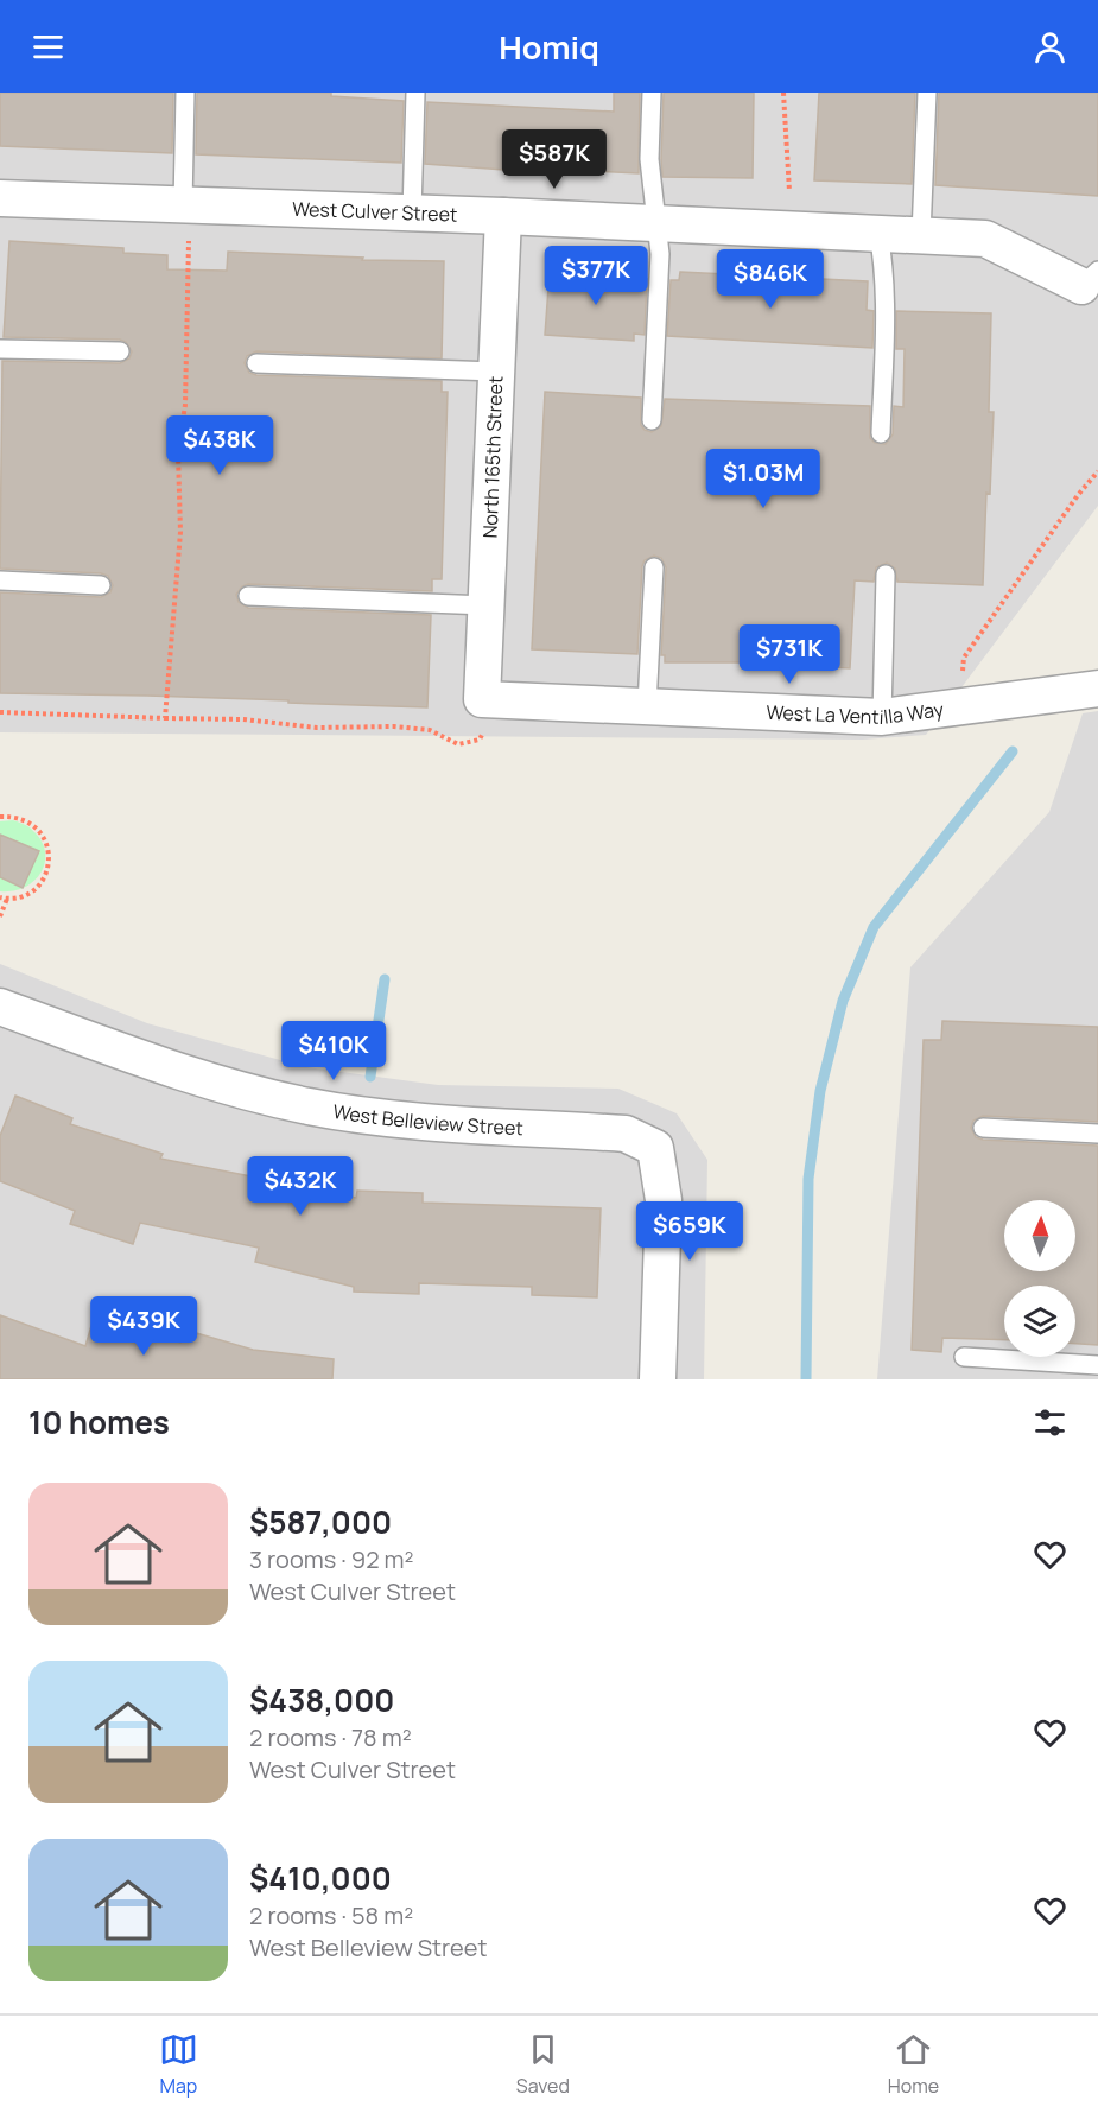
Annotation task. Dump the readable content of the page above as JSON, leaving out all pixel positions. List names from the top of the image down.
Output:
{
  "streets": {
    "street": [
      "West Culver Street",
      "North 165th Street",
      "West La Ventilla Way",
      "West Belleview Street"
    ]
  },
  "crossings": [
    ["West Culver Street", "North 165th Street"],
    ["North 165th Street", "West La Ventilla Way"]
  ],
  "north": "top",
  "page": {
    "header": "Homiq",
    "price": [
      "$587K",
      "$377K",
      "$846K",
      "$438K",
      "$1.03M",
      "$731K",
      "$410K",
      "$432K",
      "$659K",
      "$439K"
    ],
    "heading": "10 homes",
    "list": [
      {
        "name": "$587,000",
        "note": "3 rooms · 92 m² · West Culver Street"
      },
      {
        "name": "$438,000",
        "note": "2 rooms · 78 m² · West Culver Street"
      },
      {
        "name": "$410,000",
        "note": "2 rooms · 58 m² · West Belleview Street"
      }
    ],
    "tabs": ["Map", "Saved", "Home"]
  }
}
